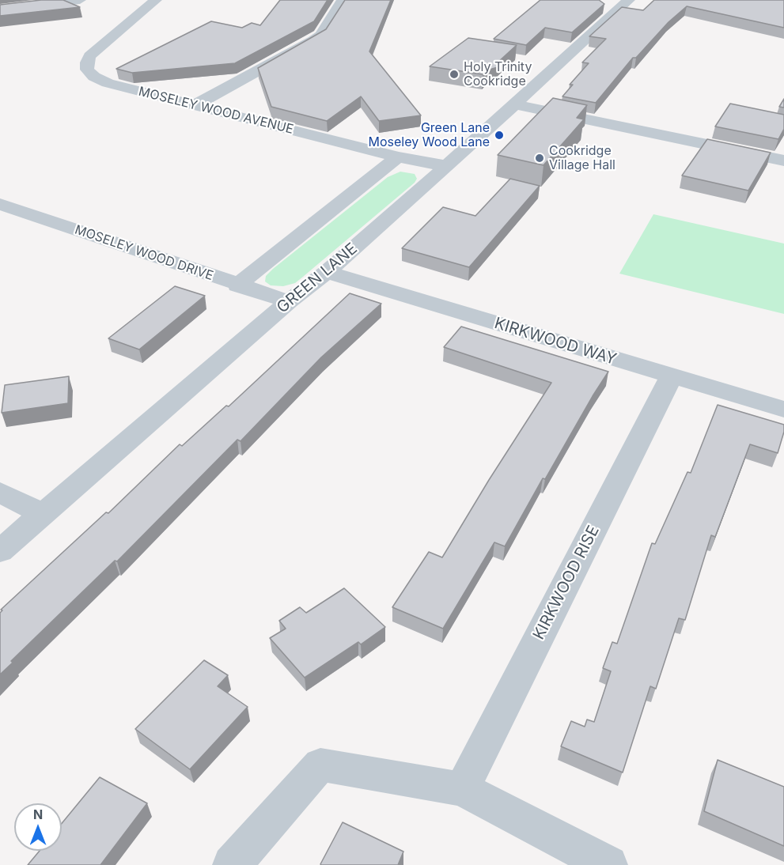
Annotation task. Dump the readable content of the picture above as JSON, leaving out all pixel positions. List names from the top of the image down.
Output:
{
  "streets": {
    "street": [
      "MOSELEY WOOD AVENUE",
      "MOSELEY WOOD DRIVE",
      "GREEN LANE",
      "KIRKWOOD WAY",
      "KIRKWOOD RISE"
    ]
  },
  "crossings": [
    ["MOSELEY WOOD AVENUE", "GREEN LANE"],
    ["MOSELEY WOOD DRIVE", "GREEN LANE"],
    ["GREEN LANE", "KIRKWOOD WAY"],
    ["KIRKWOOD WAY", "KIRKWOOD RISE"]
  ],
  "places": ["Holy Trinity Cookridge", "Green Lane Moseley Wood Lane", "Cookridge Village Hall"],
  "north": "top"
}
